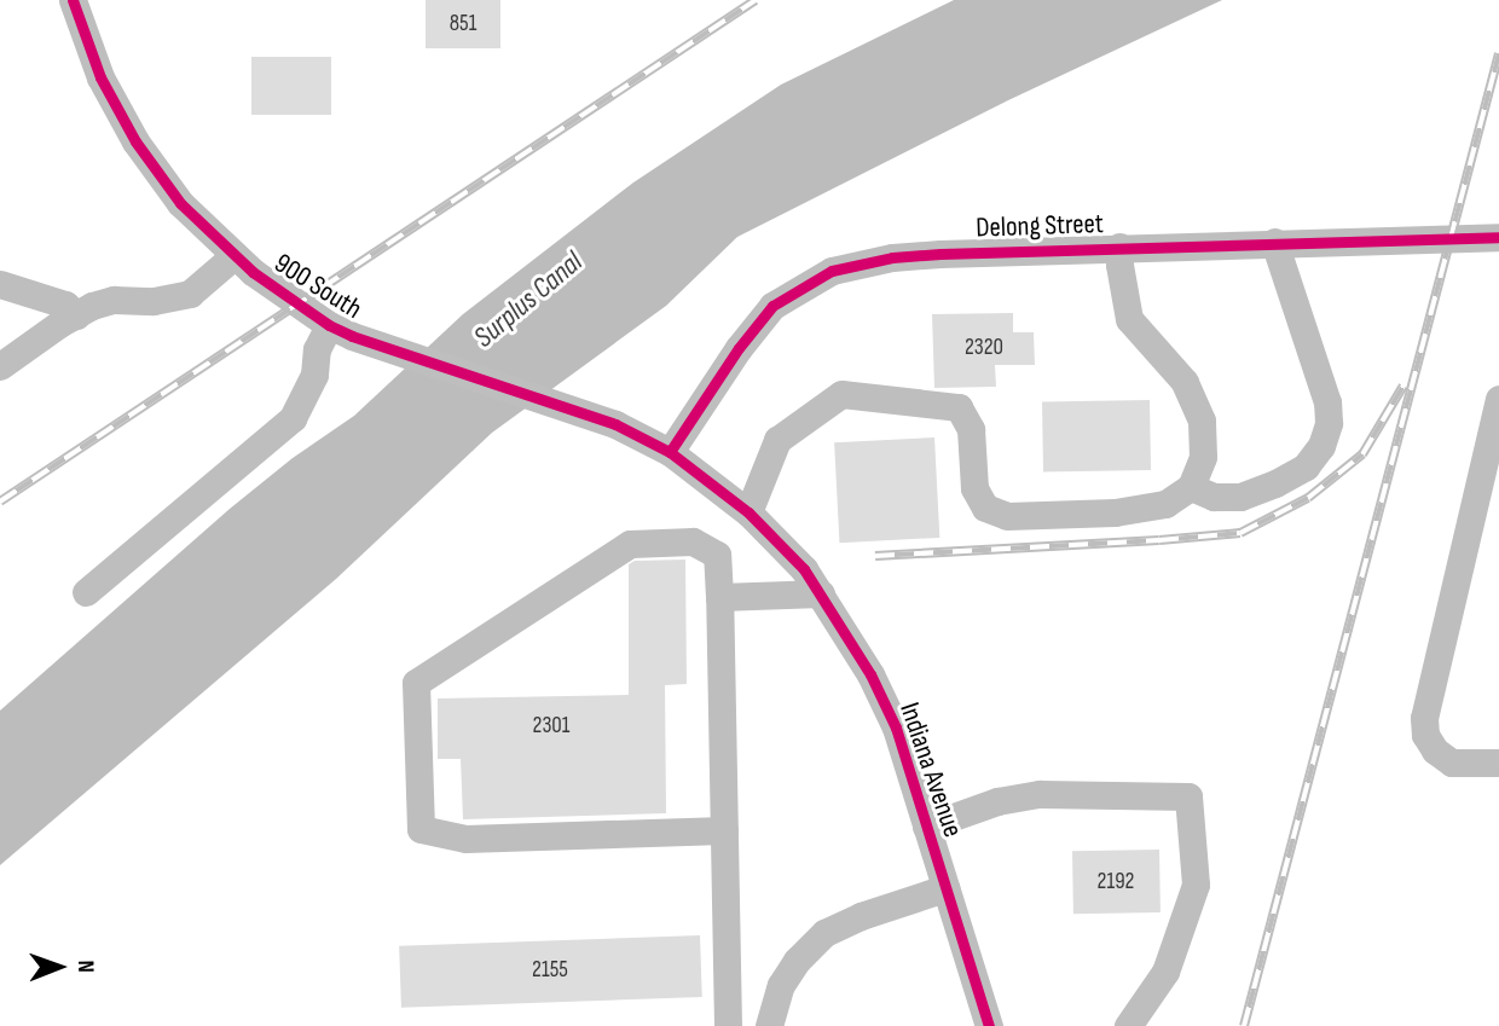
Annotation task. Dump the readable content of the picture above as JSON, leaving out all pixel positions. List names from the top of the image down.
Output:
{
  "streets": {
    "street": ["Delong Street", "900 South", "Indiana Avenue"]
  },
  "crossings": [
    ["Delong Street", "900 South"],
    ["Delong Street", "Indiana Avenue"],
    ["900 South", "Indiana Avenue"]
  ],
  "water": ["Surplus Canal"],
  "house_numbers": [
    "851",
    "2320",
    "2301",
    "2192",
    "2155"
  ],
  "north": "right"
}
